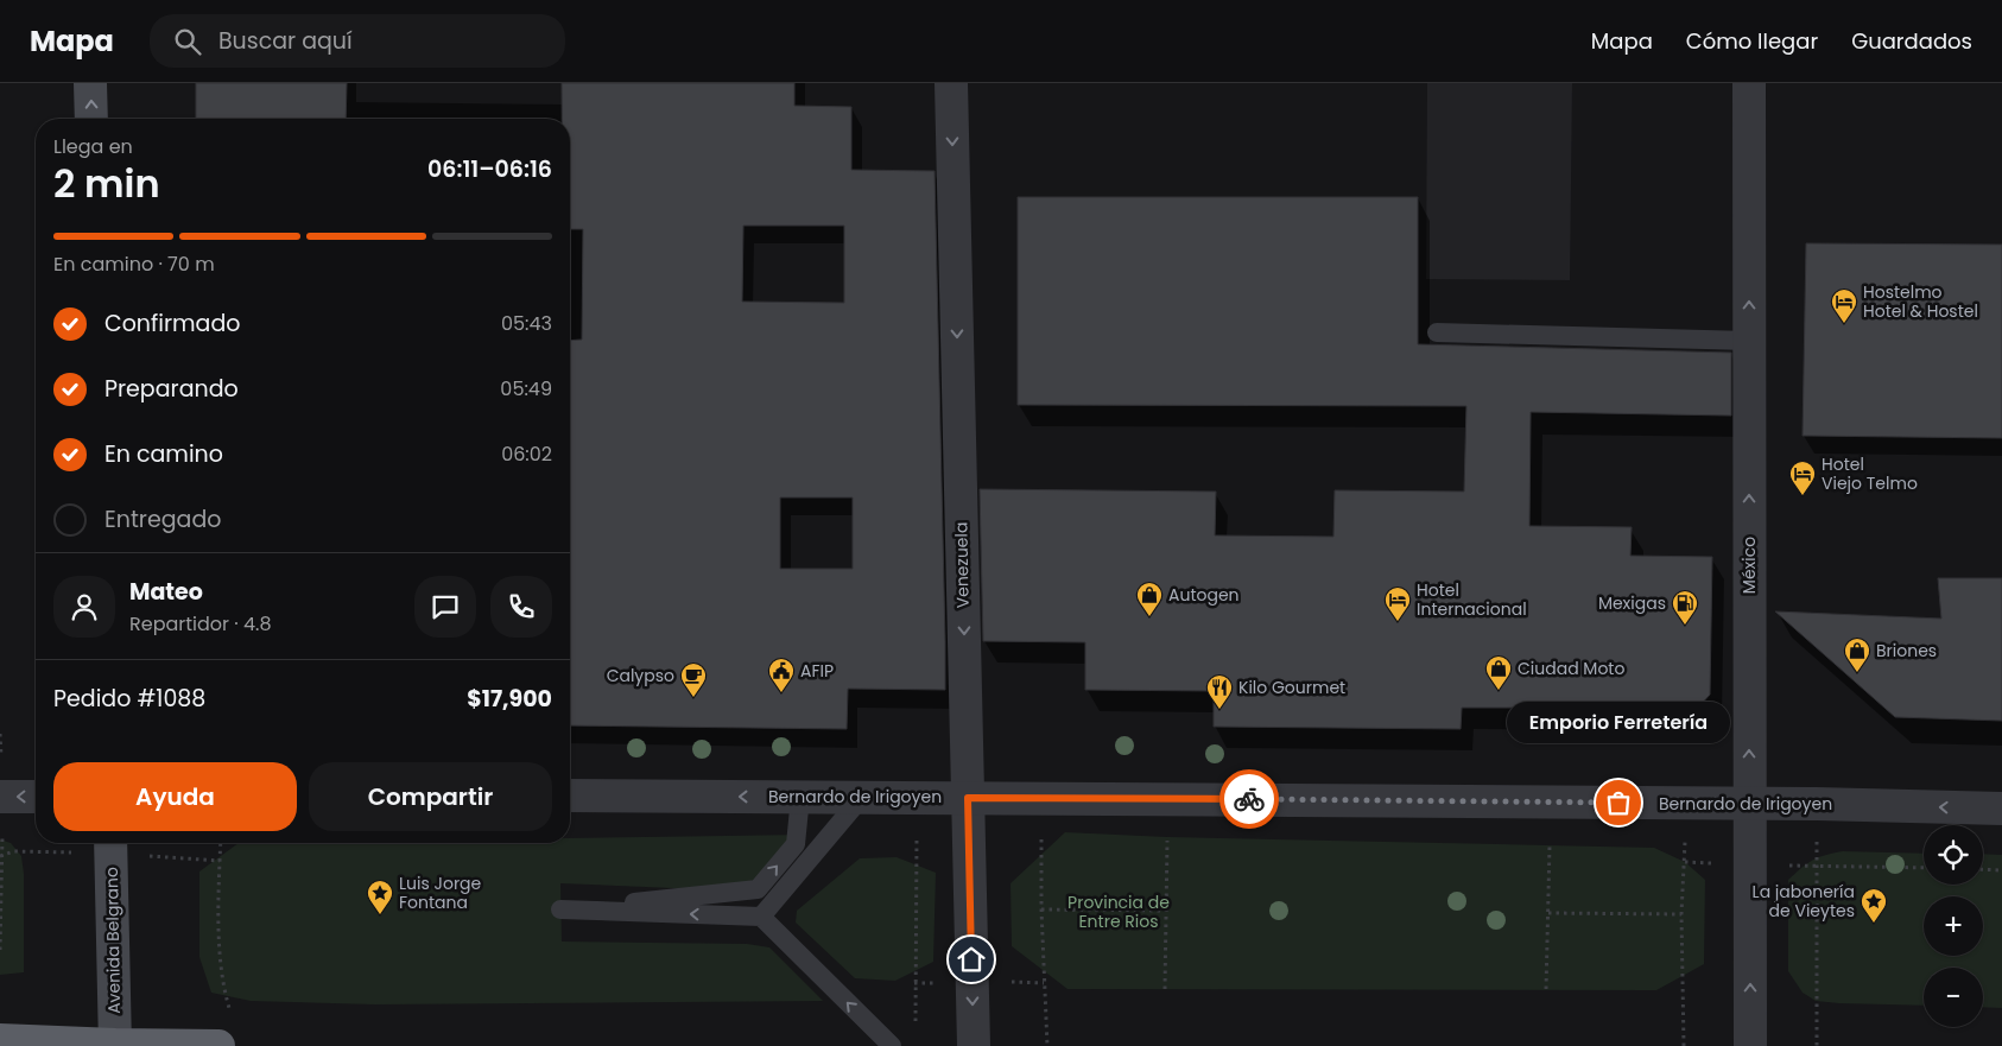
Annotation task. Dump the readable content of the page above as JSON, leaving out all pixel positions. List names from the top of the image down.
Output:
{
  "streets": {
    "main road": ["Avenida Belgrano"],
    "street": ["Venezuela", "México", "Bernardo de Irigoyen"]
  },
  "crossings": [
    ["Venezuela", "Bernardo de Irigoyen"],
    ["México", "Bernardo de Irigoyen"]
  ],
  "one_way": ["Venezuela", "México"],
  "parks": ["Provincia de Entre Rios"],
  "places": {
    "hotel": ["Hostelmo Hotel & Hostel", "Hotel Viejo Telmo", "Hotel Internacional"],
    "shop": ["Autogen", "Briones", "Ciudad Moto"],
    "fuel station": ["Mexigas"],
    "public building": ["AFIP"],
    "cafe": ["Calypso"],
    "restaurant": ["Kilo Gourmet"],
    "other": ["Emporio Ferretería"],
    "place": ["Luis Jorge Fontana", "La jabonería de Vieytes"]
  },
  "page": {
    "header": "Mapa",
    "search": "Buscar aquí",
    "nav": ["Mapa", "Cómo llegar", "Guardados"],
    "heading": ["2 min", "Llega en", "06:11–06:16"],
    "panel": [
      "Mateo",
      "Repartidor · 4.8",
      "Pedido #1088",
      "$17,900"
    ],
    "bar": "En camino · 70 m",
    "list": [
      ["Confirmado", "05:43"],
      ["Preparando", "05:49"],
      ["En camino", "06:02"],
      "Entregado"
    ],
    "bubble": "Emporio Ferretería",
    "buttons": ["Ayuda", "Compartir"],
    "map_buttons": ["+", "−"]
  }
}
